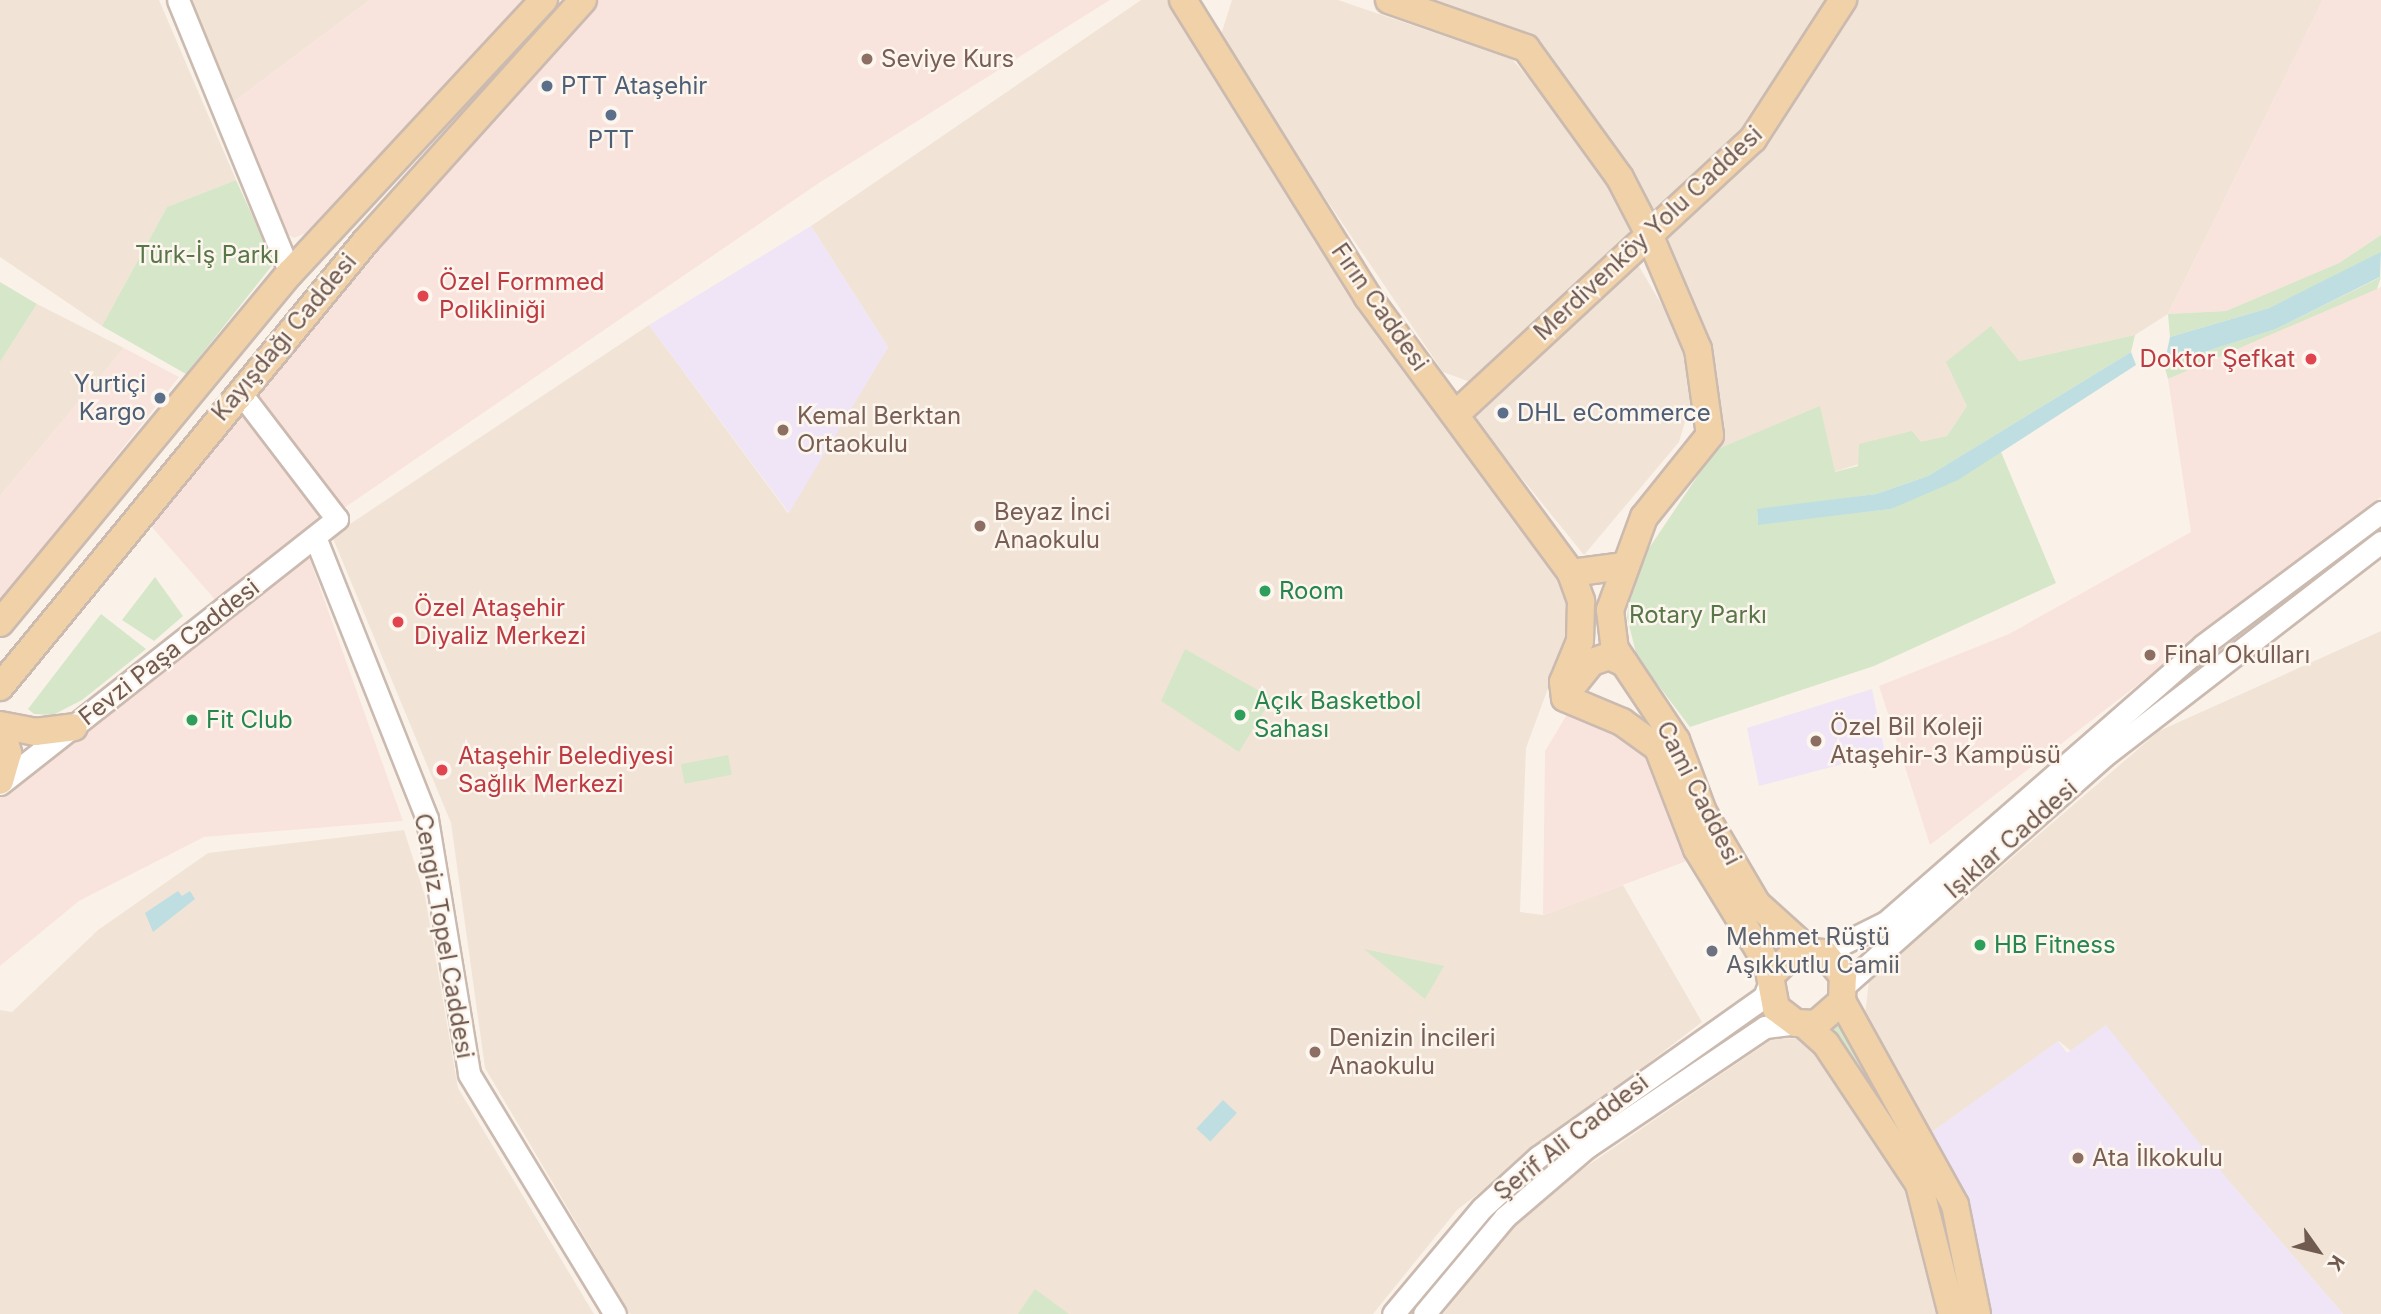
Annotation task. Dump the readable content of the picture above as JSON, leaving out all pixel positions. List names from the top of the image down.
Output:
{
  "streets": {
    "main road": [
      "Merdivenköy Yolu Caddesi",
      "Fırın Caddesi",
      "Kayışdağı Caddesi",
      "Cami Caddesi",
      "Işıklar Caddesi"
    ],
    "street": ["Fevzi Paşa Caddesi", "Cengiz Topel Caddesi", "Şerif Ali Caddesi"]
  },
  "crossings": [
    ["Merdivenköy Yolu Caddesi", "Fırın Caddesi"],
    ["Merdivenköy Yolu Caddesi", "Cami Caddesi"],
    ["Fırın Caddesi", "Cami Caddesi"],
    ["Kayışdağı Caddesi", "Fevzi Paşa Caddesi"],
    ["Fevzi Paşa Caddesi", "Cengiz Topel Caddesi"],
    ["Cami Caddesi", "Işıklar Caddesi"],
    ["Cami Caddesi", "Şerif Ali Caddesi"],
    ["Işıklar Caddesi", "Şerif Ali Caddesi"]
  ],
  "parks": ["Türk-İş Parkı", "Rotary Parkı"],
  "places": [
    "Seviye Kurs",
    "PTT Ataşehir",
    "PTT",
    "Özel Formmed Polikliniği",
    "Doktor Şefkat",
    "Yurtiçi Kargo",
    "DHL eCommerce",
    "Kemal Berktan Ortaokulu",
    "Beyaz İnci Anaokulu",
    "Room",
    "Özel Ataşehir Diyaliz Merkezi",
    "Final Okulları",
    "Açık Basketbol Sahası",
    "Fit Club",
    "Özel Bil Koleji Ataşehir-3 Kampüsü",
    "Ataşehir Belediyesi Sağlık Merkezi",
    "HB Fitness",
    "Mehmet Rüştü Aşıkkutlu Camii",
    "Denizin İncileri Anaokulu",
    "Ata İlkokulu"
  ],
  "north": "bottom right"
}
